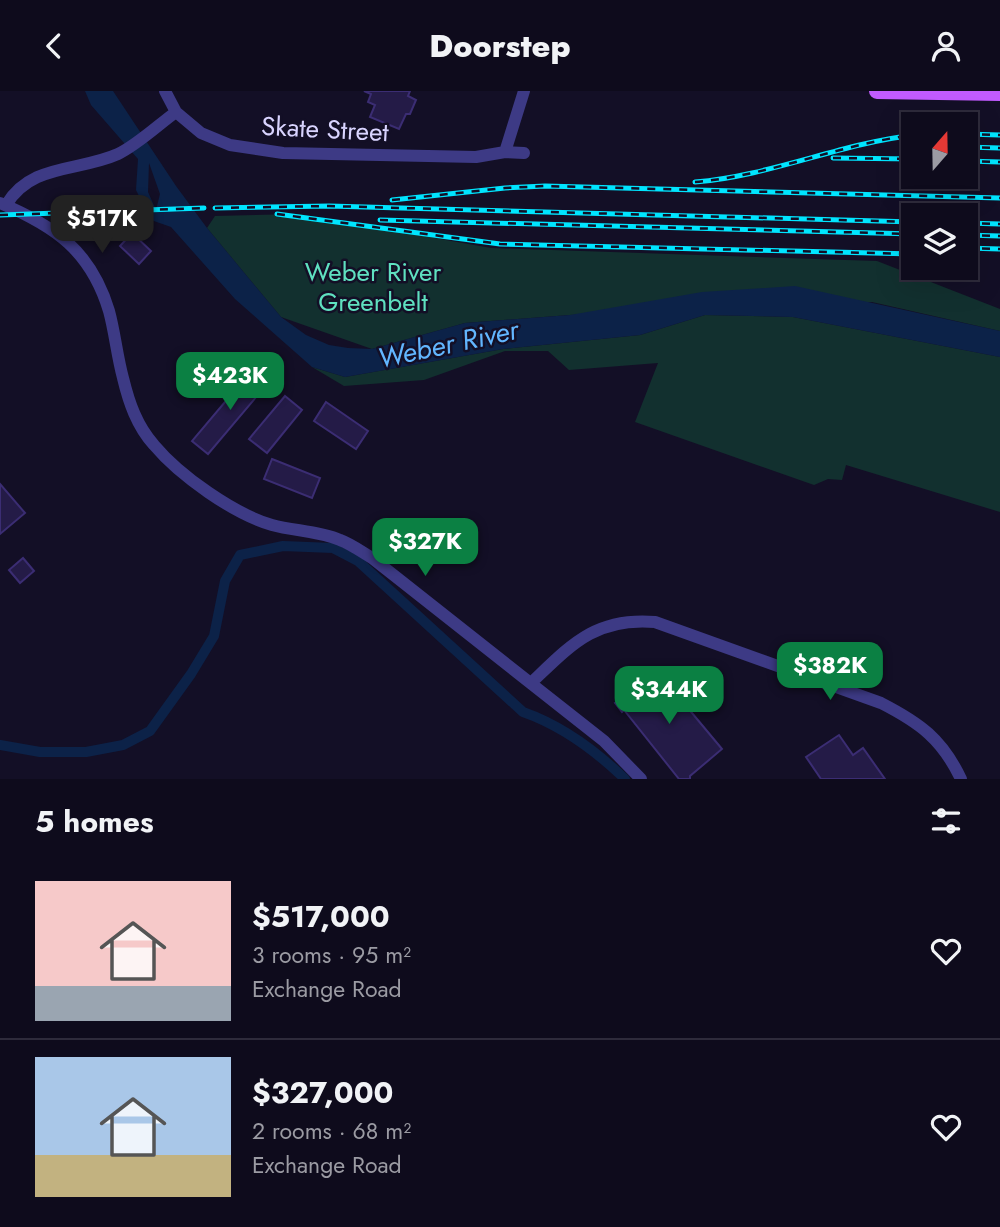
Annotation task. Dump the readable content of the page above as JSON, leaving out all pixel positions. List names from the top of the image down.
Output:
{
  "streets": {
    "street": ["Skate Street"]
  },
  "water": ["Weber River"],
  "parks": ["Weber River Greenbelt"],
  "north": "top",
  "page": {
    "header": "Doorstep",
    "price": [
      "$517K",
      "$423K",
      "$327K",
      "$382K",
      "$344K"
    ],
    "heading": "5 homes",
    "list": [
      {
        "name": "$517,000",
        "note": "3 rooms · 95 m² · Exchange Road"
      },
      {
        "name": "$327,000",
        "note": "2 rooms · 68 m² · Exchange Road"
      }
    ]
  }
}
